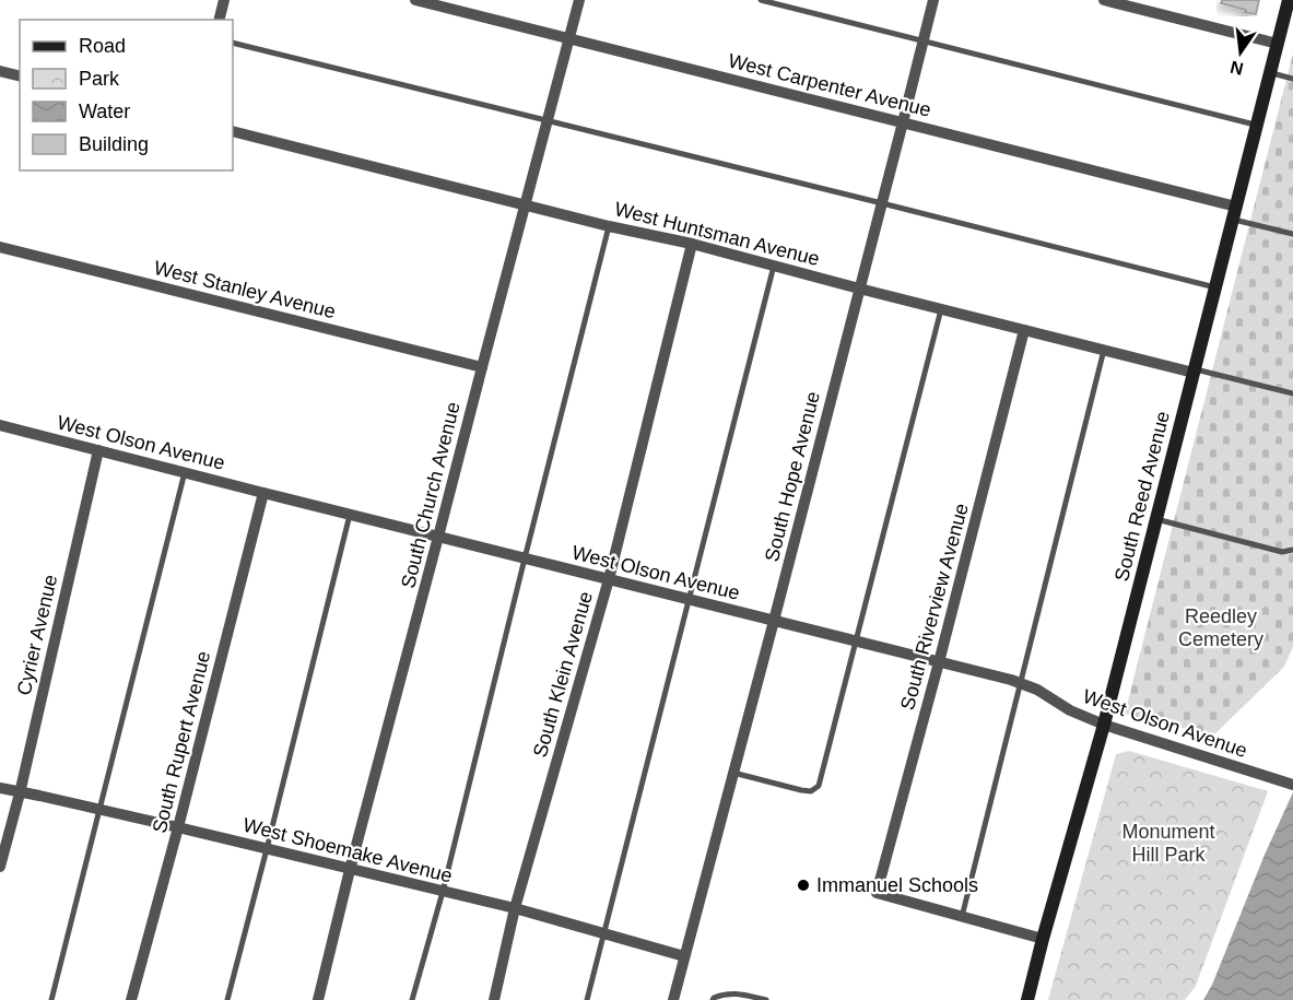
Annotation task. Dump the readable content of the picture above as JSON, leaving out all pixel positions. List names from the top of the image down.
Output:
{
  "streets": {
    "street": [
      "West Carpenter Avenue",
      "West Huntsman Avenue",
      "West Stanley Avenue",
      "West Olson Avenue",
      "South Hope Avenue",
      "South Church Avenue",
      "South Reed Avenue",
      "South Riverview Avenue",
      "Cyrier Avenue",
      "South Klein Avenue",
      "South Rupert Avenue",
      "West Shoemake Avenue"
    ]
  },
  "crossings": [
    ["West Carpenter Avenue", "South Hope Avenue"],
    ["West Carpenter Avenue", "South Church Avenue"],
    ["West Carpenter Avenue", "South Reed Avenue"],
    ["West Huntsman Avenue", "South Hope Avenue"],
    ["West Huntsman Avenue", "South Church Avenue"],
    ["West Huntsman Avenue", "South Reed Avenue"],
    ["West Huntsman Avenue", "South Riverview Avenue"],
    ["West Huntsman Avenue", "South Klein Avenue"],
    ["West Stanley Avenue", "South Church Avenue"],
    ["West Olson Avenue", "South Hope Avenue"],
    ["West Olson Avenue", "South Church Avenue"],
    ["West Olson Avenue", "South Reed Avenue"],
    ["West Olson Avenue", "South Riverview Avenue"],
    ["West Olson Avenue", "Cyrier Avenue"],
    ["West Olson Avenue", "South Klein Avenue"],
    ["West Olson Avenue", "South Rupert Avenue"],
    ["South Hope Avenue", "West Shoemake Avenue"],
    ["South Church Avenue", "West Shoemake Avenue"],
    ["Cyrier Avenue", "West Shoemake Avenue"],
    ["South Klein Avenue", "West Shoemake Avenue"],
    ["South Rupert Avenue", "West Shoemake Avenue"]
  ],
  "parks": ["Reedley Cemetery", "Monument Hill Park"],
  "places": ["Immanuel Schools"],
  "legend": [
    "Road",
    "Park",
    "Water",
    "Building"
  ],
  "north": "bottom"
}
